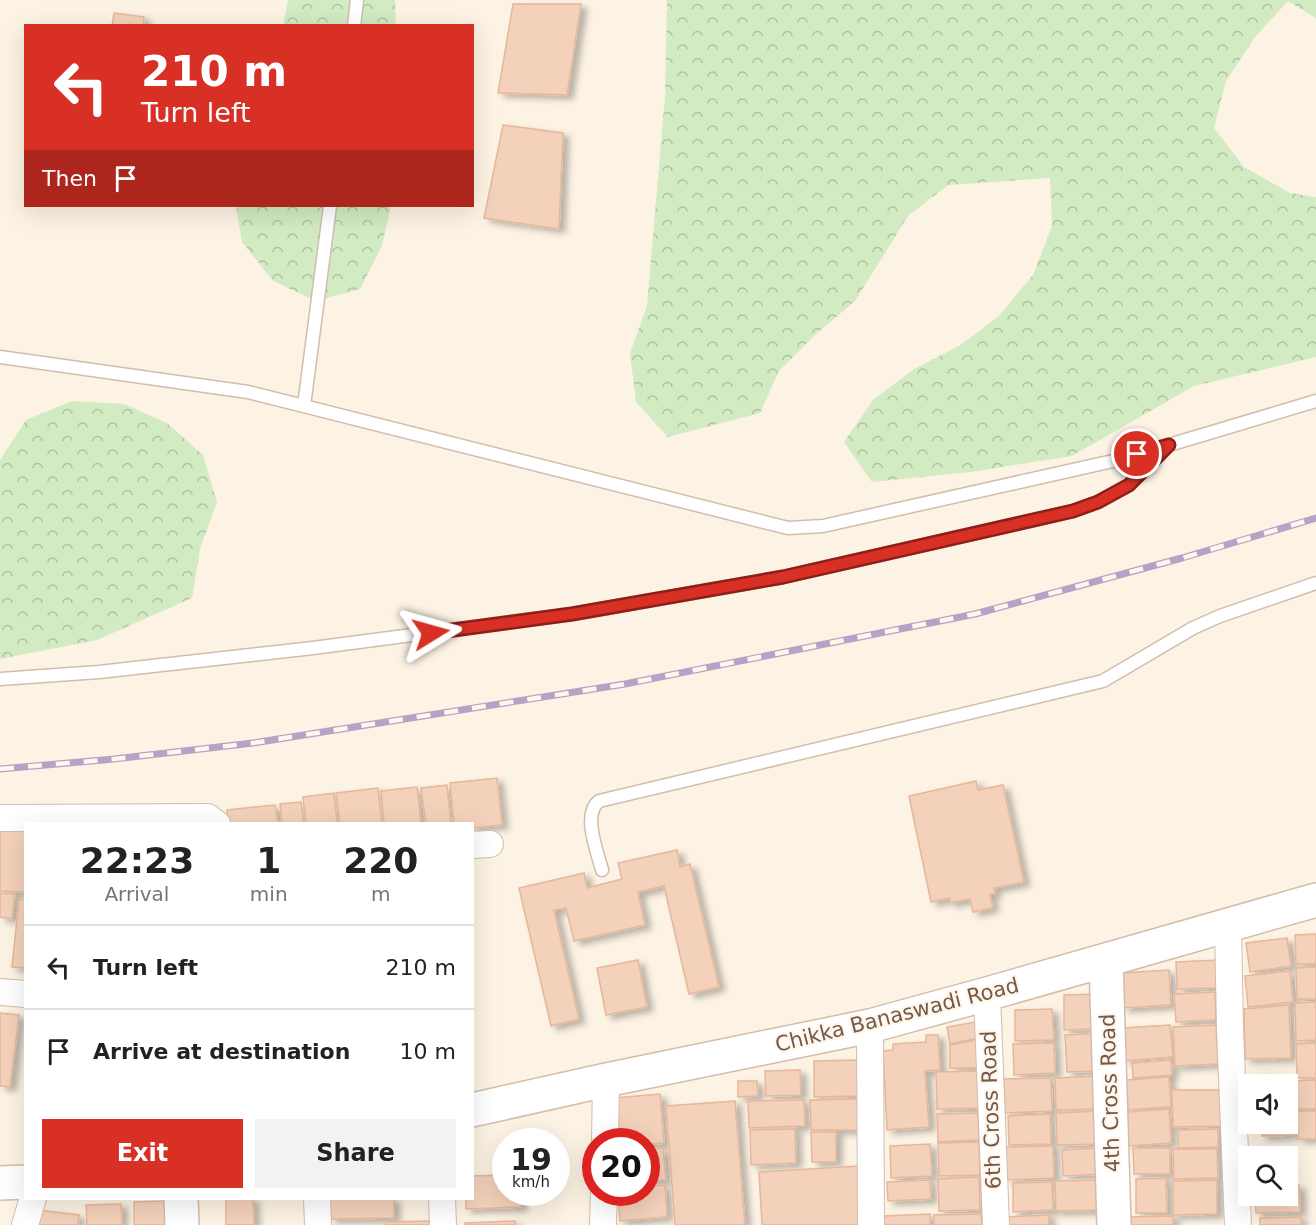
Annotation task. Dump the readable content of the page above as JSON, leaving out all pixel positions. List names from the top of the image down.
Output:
{
  "streets": {
    "main road": ["Chikka Banaswadi Road", "4th Cross Road"],
    "street": ["6th Cross Road"]
  },
  "crossings": [
    ["Chikka Banaswadi Road", "4th Cross Road"],
    ["Chikka Banaswadi Road", "6th Cross Road"]
  ],
  "page": {
    "turn": ["210 m", "Turn left"],
    "then": "Then",
    "eta": [
      "22:23",
      "Arrival",
      "1",
      "min",
      "220",
      "m"
    ],
    "list": [
      {
        "name": "Turn left",
        "value": "210 m"
      },
      {
        "name": "Arrive at destination",
        "value": "10 m"
      }
    ],
    "buttons": ["Exit", "Share"],
    "speed": "19 km/h",
    "limit": "20"
  }
}
